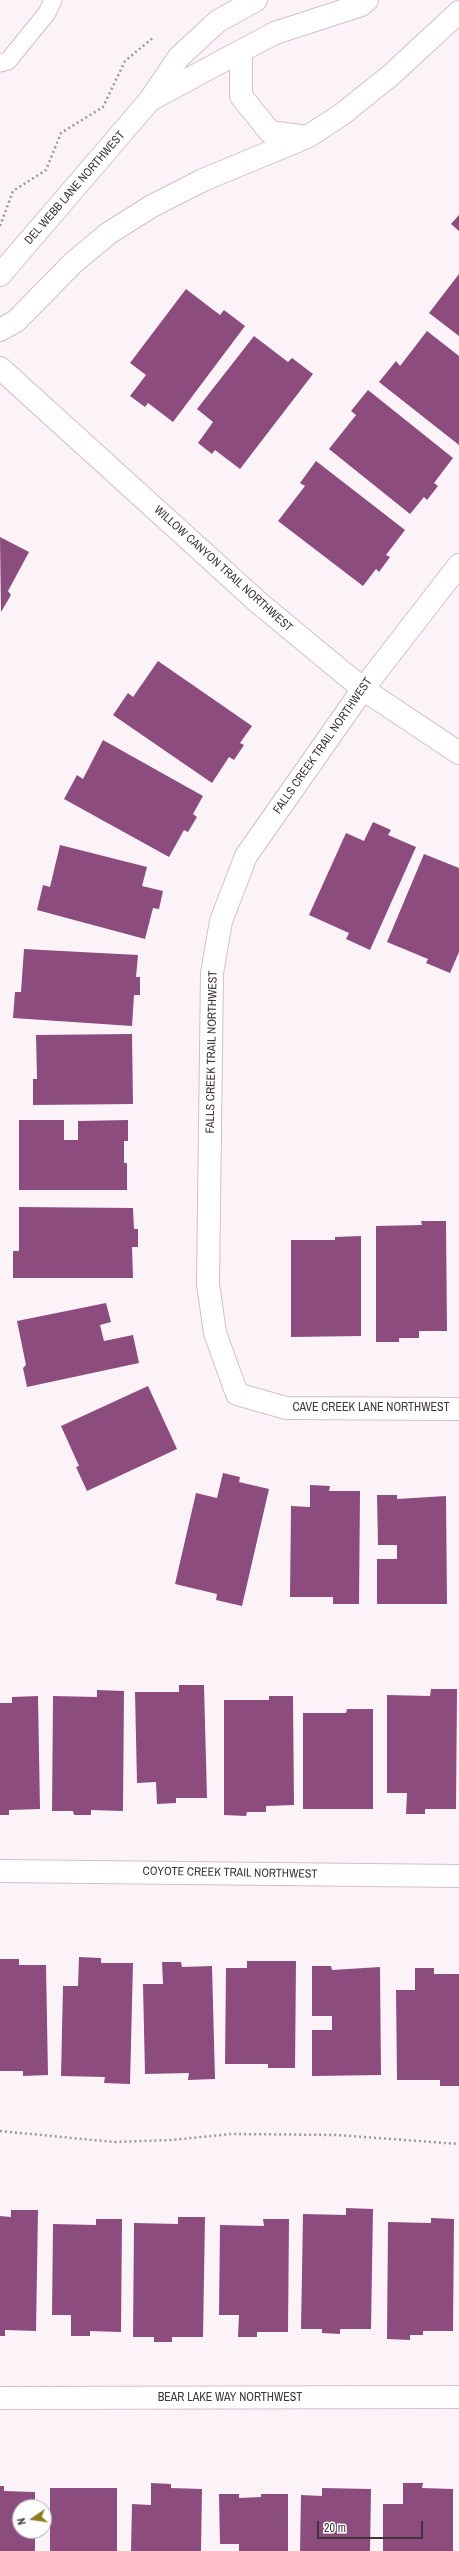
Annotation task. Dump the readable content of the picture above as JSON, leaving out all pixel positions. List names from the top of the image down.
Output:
{
  "streets": {
    "street": [
      "DEL WEBB LANE NORTHWEST",
      "WILLOW CANYON TRAIL NORTHWEST",
      "FALLS CREEK TRAIL NORTHWEST",
      "CAVE CREEK LANE NORTHWEST",
      "COYOTE CREEK TRAIL NORTHWEST",
      "BEAR LAKE WAY NORTHWEST"
    ]
  },
  "crossings": [
    ["WILLOW CANYON TRAIL NORTHWEST", "FALLS CREEK TRAIL NORTHWEST"],
    ["FALLS CREEK TRAIL NORTHWEST", "CAVE CREEK LANE NORTHWEST"]
  ],
  "scale_bar": "20 m",
  "north": "left"
}
